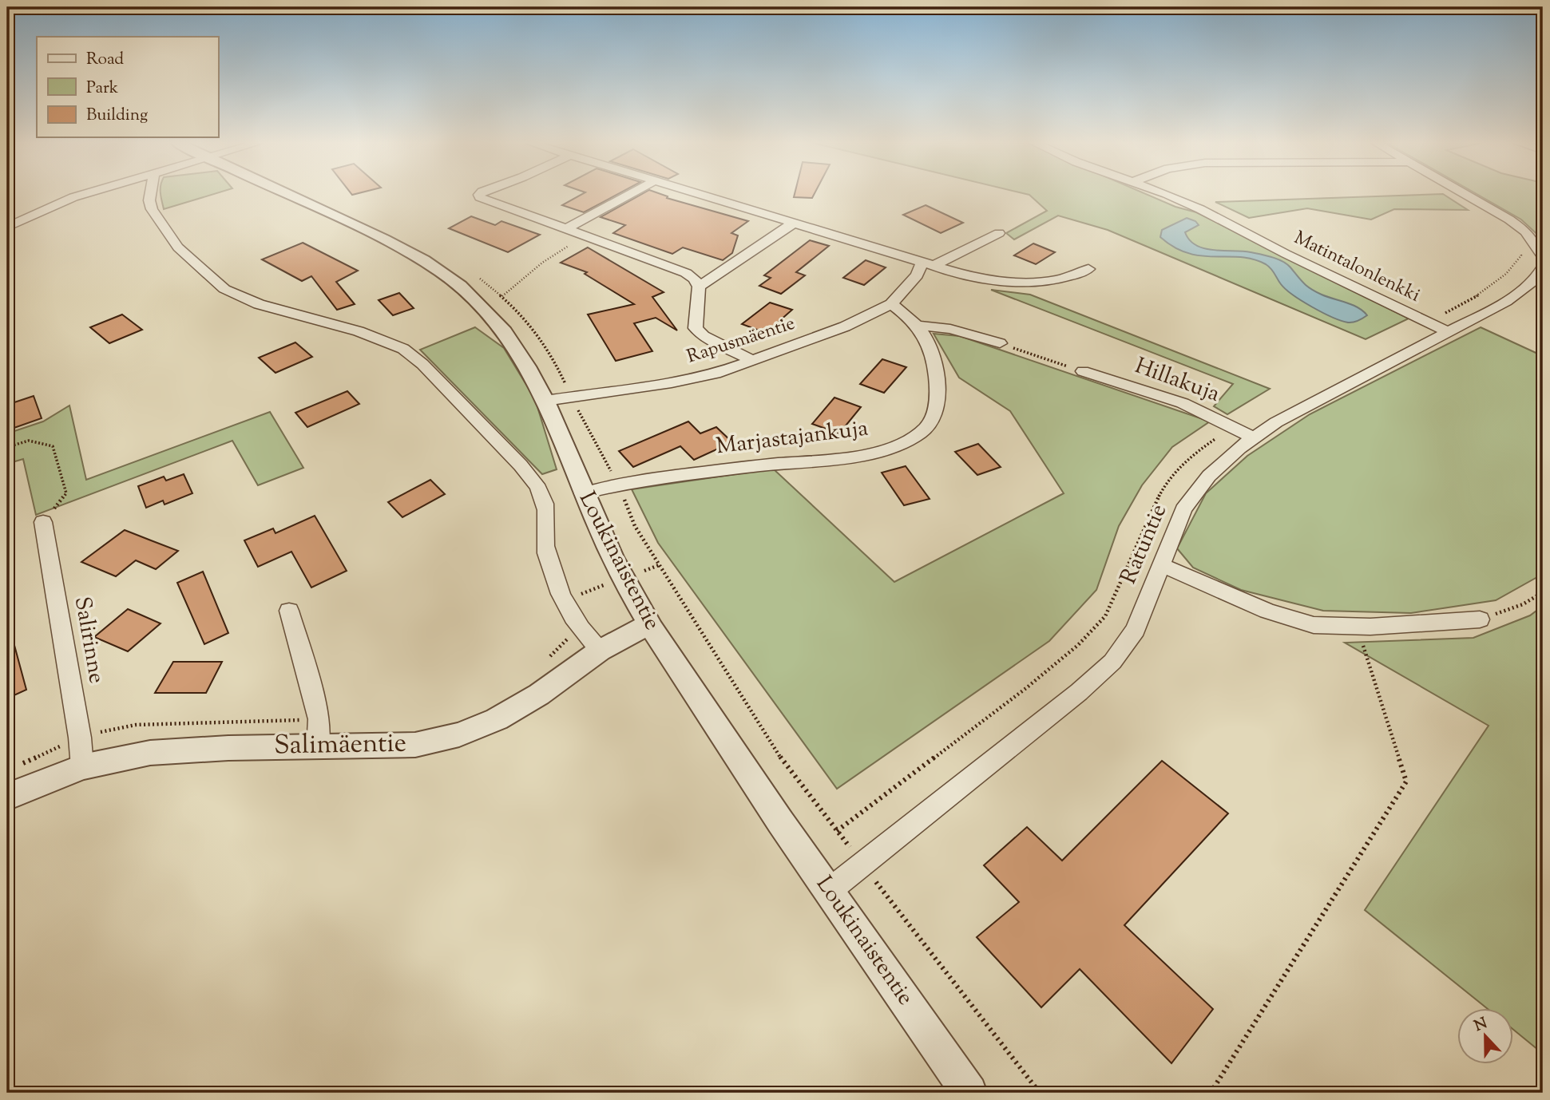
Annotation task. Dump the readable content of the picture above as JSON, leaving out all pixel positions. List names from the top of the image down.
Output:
{
  "streets": {
    "street": [
      "Matintalonlenkki",
      "Rapusmäentie",
      "Hillakuja",
      "Marjastajankuja",
      "Ratuntie",
      "Loukinaistentie",
      "Salirinne",
      "Salimäentie"
    ]
  },
  "crossings": [
    ["Matintalonlenkki", "Ratuntie"],
    ["Rapusmäentie", "Marjastajankuja"],
    ["Rapusmäentie", "Loukinaistentie"],
    ["Hillakuja", "Ratuntie"],
    ["Marjastajankuja", "Loukinaistentie"],
    ["Ratuntie", "Loukinaistentie"],
    ["Loukinaistentie", "Salimäentie"],
    ["Salirinne", "Salimäentie"]
  ],
  "legend": ["Road", "Park", "Building"],
  "north": "top"
}
